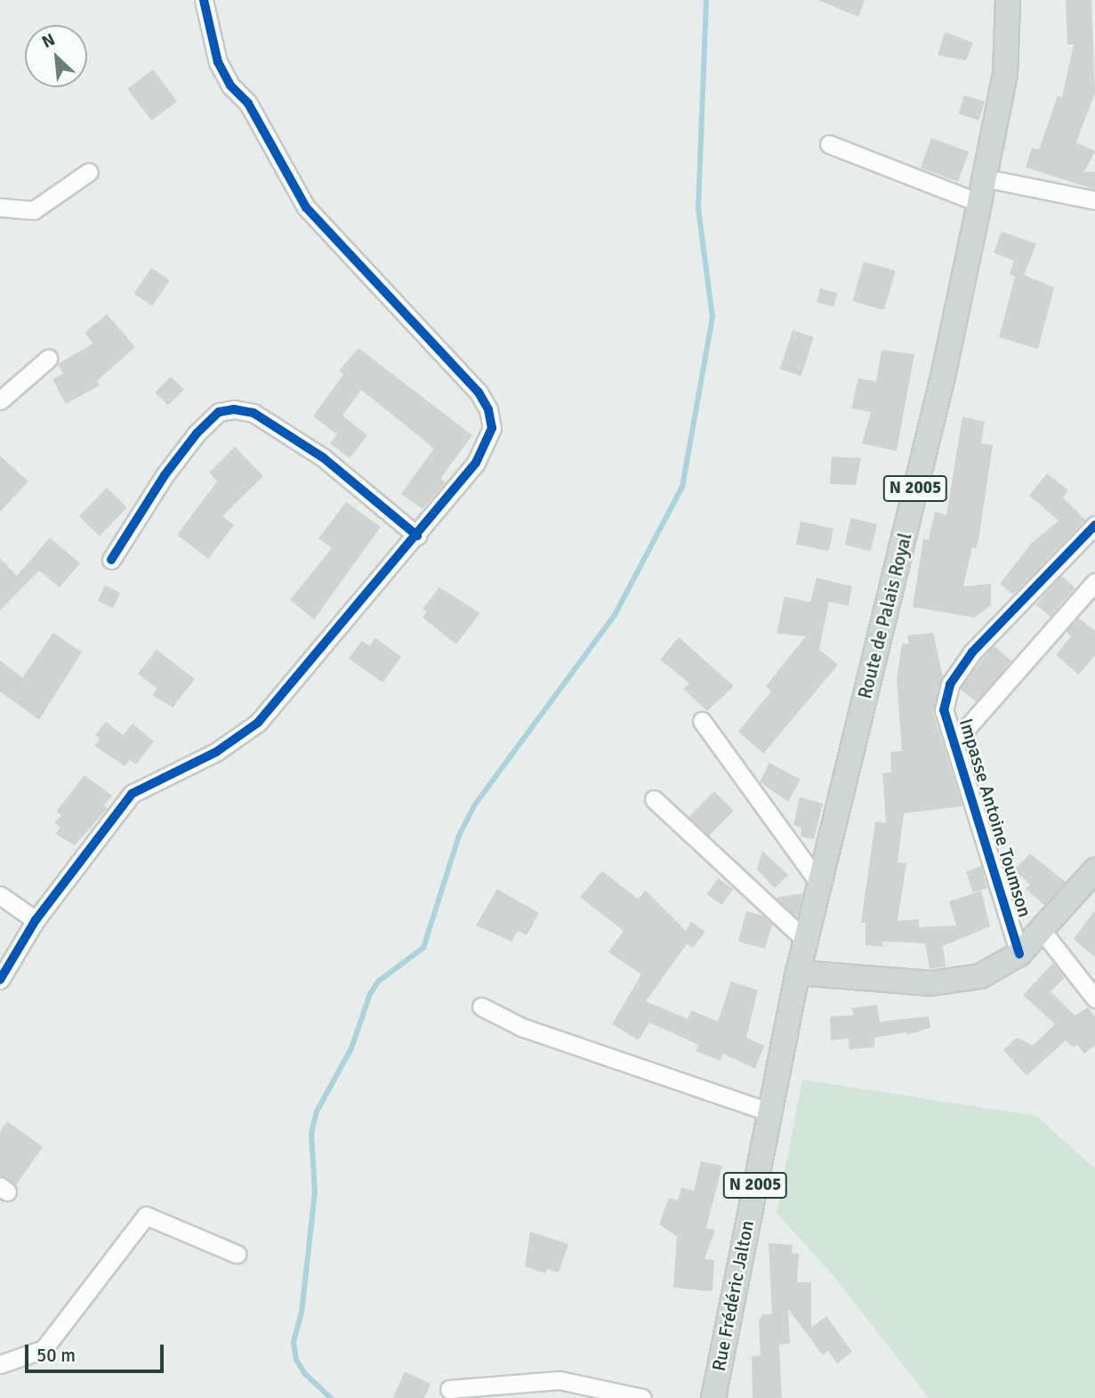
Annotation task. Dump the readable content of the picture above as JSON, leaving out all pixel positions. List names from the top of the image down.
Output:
{
  "streets": {
    "main road": ["N 2005", "Route de Palais Royal", "Rue Frédéric Jalton"],
    "street": ["Impasse Antoine Toumson"]
  },
  "crossings": [
    ["Route de Palais Royal", "Rue Frédéric Jalton"]
  ],
  "scale_bar": "50 m",
  "north": "top left"
}
